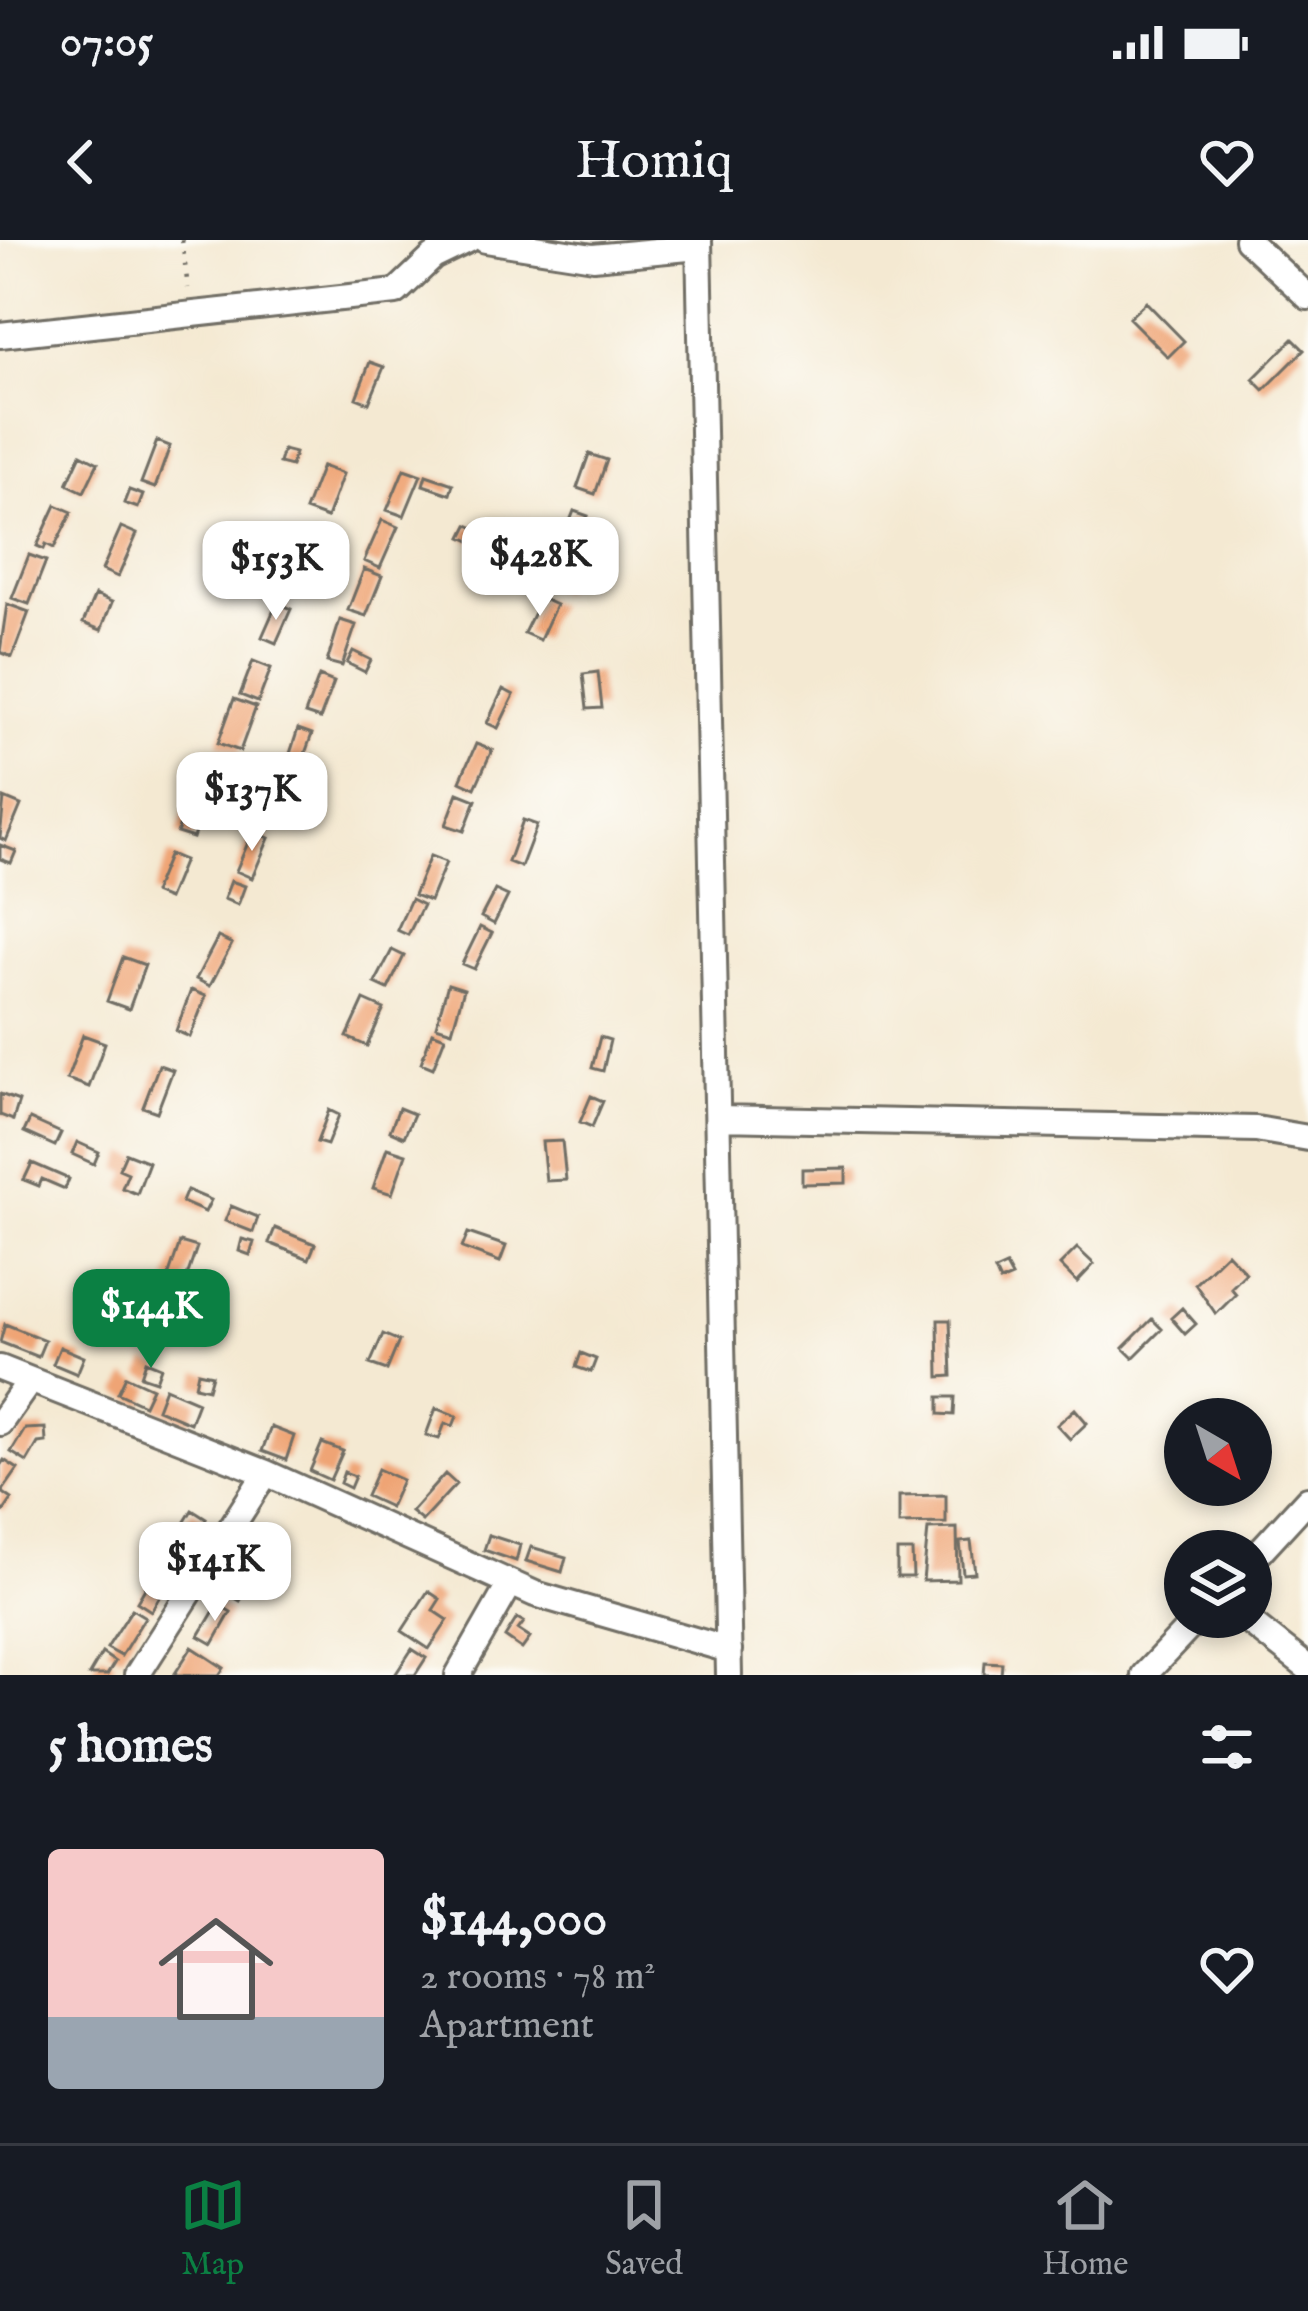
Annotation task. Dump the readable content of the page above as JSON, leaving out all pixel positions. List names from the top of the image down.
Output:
{
  "north": "bottom right",
  "page": {
    "status": "07:05",
    "header": "Homiq",
    "price": [
      "$428K",
      "$153K",
      "$137K",
      "$144K",
      "$141K"
    ],
    "heading": "5 homes",
    "list": [
      {
        "name": "$144,000",
        "note": "2 rooms · 78 m² · Apartment"
      }
    ],
    "tabs": ["Map", "Saved", "Home"]
  }
}
